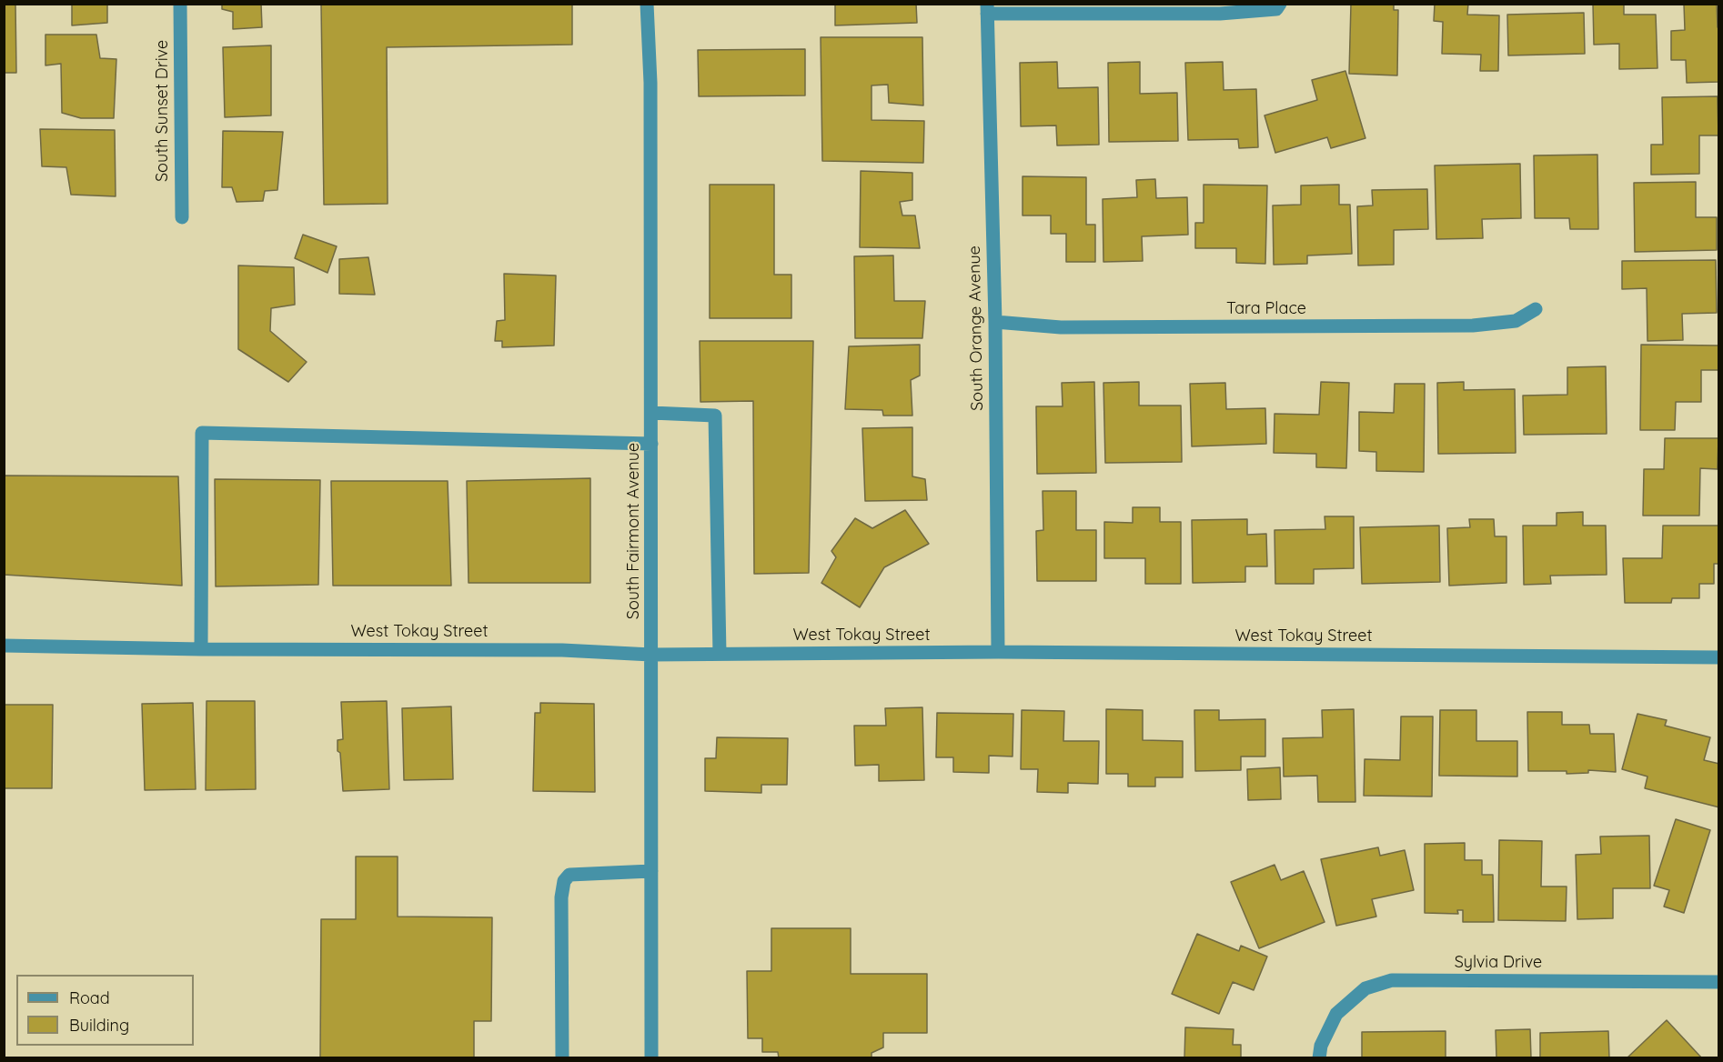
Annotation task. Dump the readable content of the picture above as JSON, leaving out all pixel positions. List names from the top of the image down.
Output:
{
  "streets": {
    "street": [
      "South Sunset Drive",
      "Tara Place",
      "South Orange Avenue",
      "South Fairmont Avenue",
      "West Tokay Street",
      "Sylvia Drive"
    ]
  },
  "crossings": [
    ["Tara Place", "South Orange Avenue"],
    ["South Orange Avenue", "West Tokay Street"],
    ["South Fairmont Avenue", "West Tokay Street"]
  ],
  "legend": ["Road", "Building"]
}
